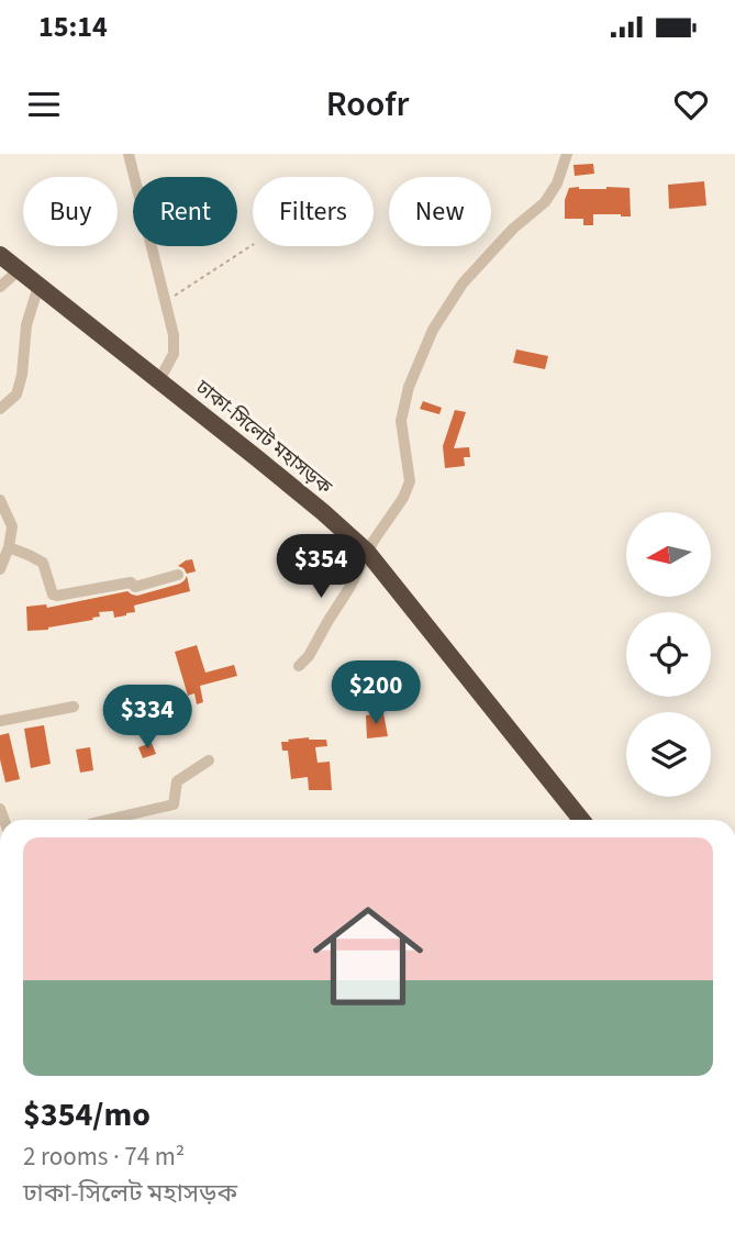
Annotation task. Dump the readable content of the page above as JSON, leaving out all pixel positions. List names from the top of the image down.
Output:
{
  "streets": {
    "highway": ["ঢাকা-সিলেট মহাসড়ক"]
  },
  "north": "left",
  "page": {
    "status": "15:14",
    "header": "Roofr",
    "chip": [
      "Buy",
      "Rent",
      "Filters",
      "New"
    ],
    "price": ["$354", "$200", "$334"],
    "list": [
      {
        "name": "$354/mo",
        "note": "2 rooms · 74 m² · ঢাকা-সিলেট মহাসড়ক"
      }
    ]
  }
}
